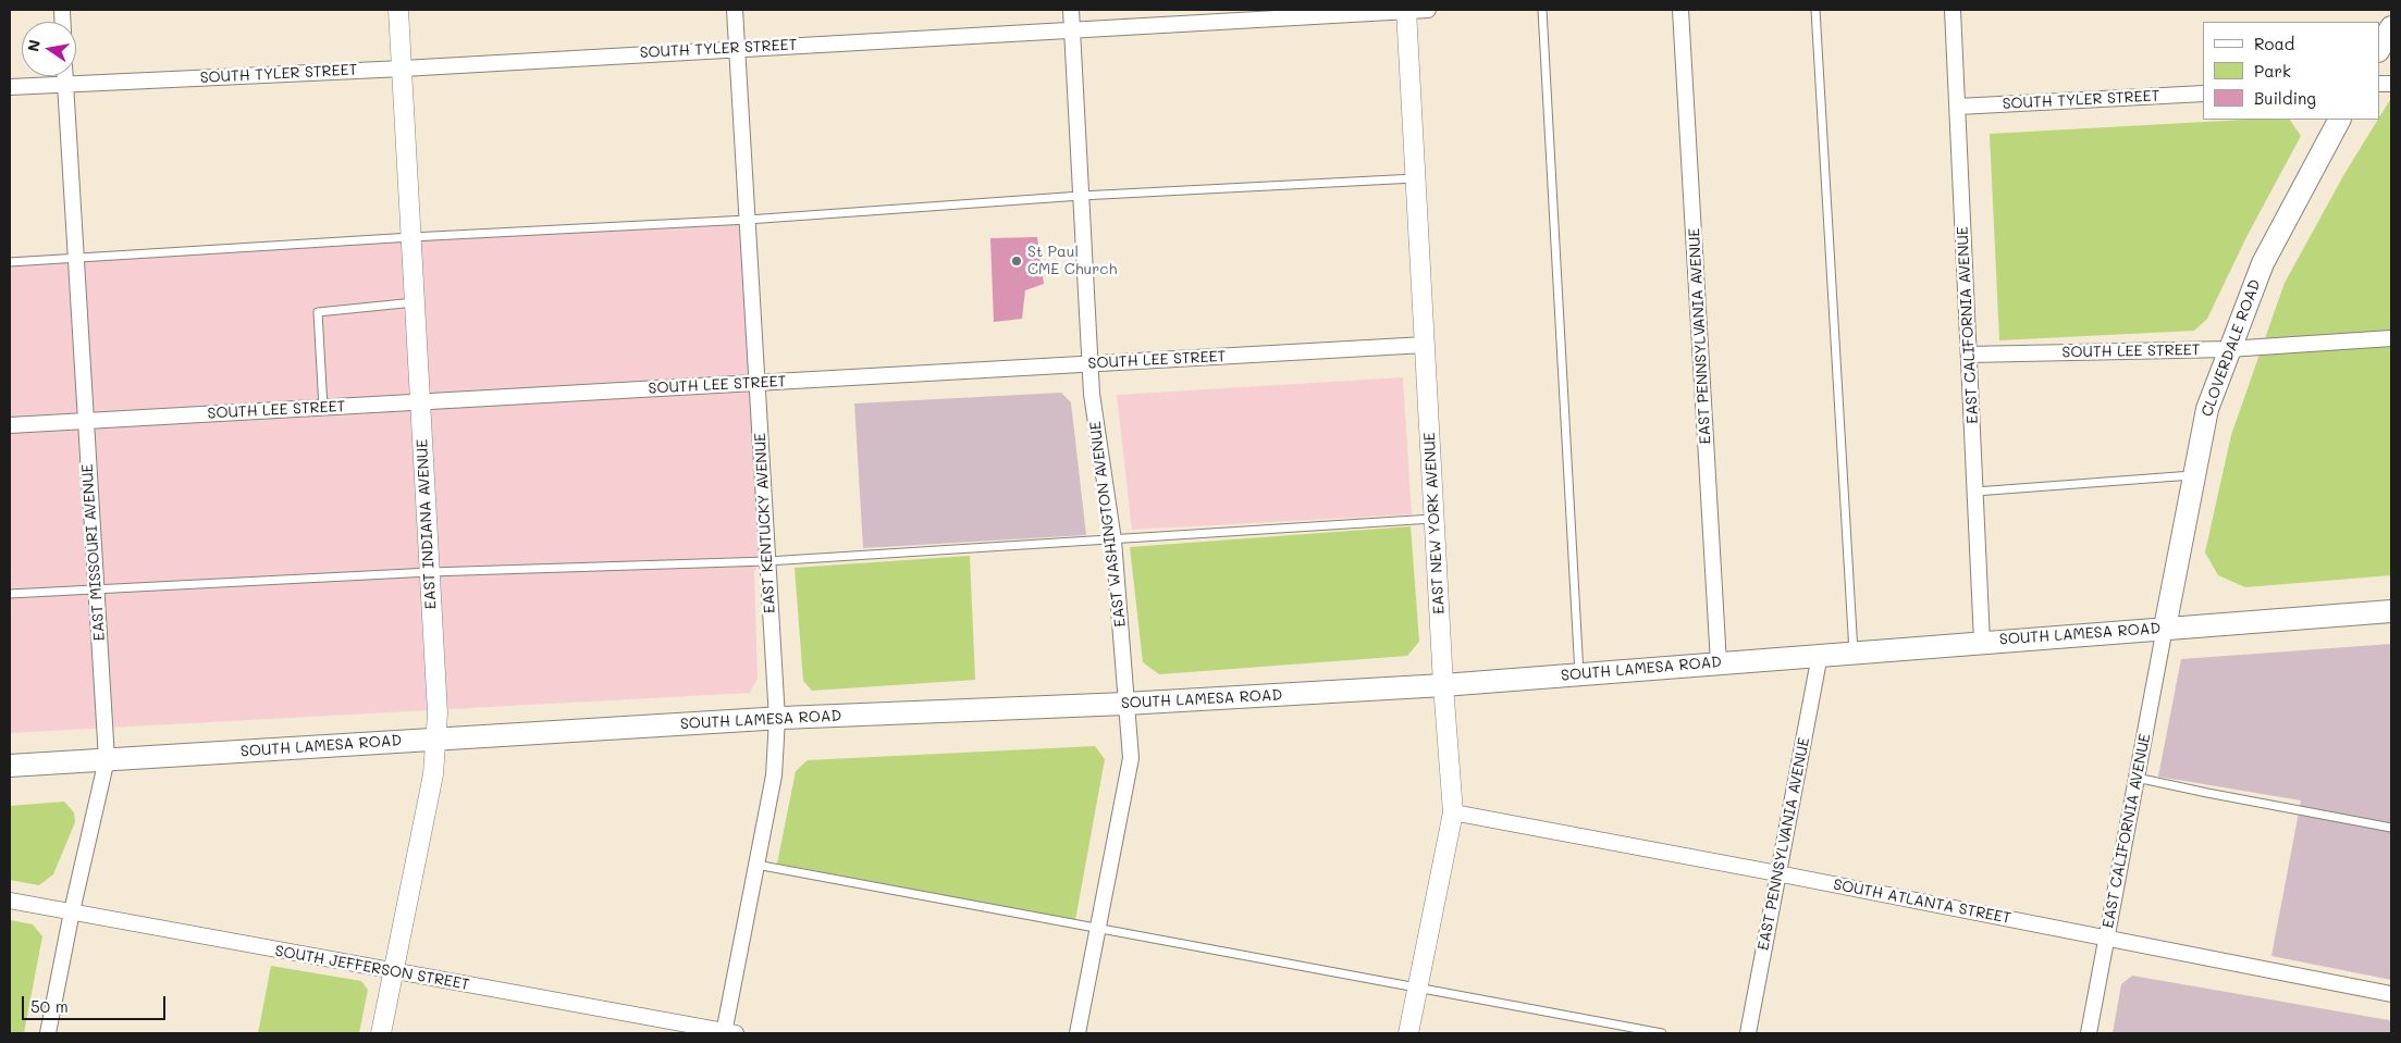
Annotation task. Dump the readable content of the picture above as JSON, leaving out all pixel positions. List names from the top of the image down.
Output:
{
  "streets": {
    "main road": ["CLOVERDALE ROAD", "SOUTH LAMESA ROAD"],
    "street": [
      "SOUTH TYLER STREET",
      "EAST CALIFORNIA AVENUE",
      "EAST PENNSYLVANIA AVENUE",
      "SOUTH LEE STREET",
      "EAST KENTUCKY AVENUE",
      "EAST NEW YORK AVENUE",
      "EAST INDIANA AVENUE",
      "EAST WASHINGTON AVENUE",
      "EAST MISSOURI AVENUE",
      "SOUTH ATLANTA STREET",
      "SOUTH JEFFERSON STREET"
    ]
  },
  "crossings": [
    ["SOUTH TYLER STREET", "EAST CALIFORNIA AVENUE"],
    ["SOUTH TYLER STREET", "EAST KENTUCKY AVENUE"],
    ["SOUTH TYLER STREET", "EAST NEW YORK AVENUE"],
    ["SOUTH TYLER STREET", "EAST INDIANA AVENUE"],
    ["SOUTH TYLER STREET", "EAST WASHINGTON AVENUE"],
    ["SOUTH TYLER STREET", "EAST MISSOURI AVENUE"],
    ["EAST CALIFORNIA AVENUE", "CLOVERDALE ROAD"],
    ["EAST CALIFORNIA AVENUE", "SOUTH LEE STREET"],
    ["EAST CALIFORNIA AVENUE", "SOUTH LAMESA ROAD"],
    ["EAST CALIFORNIA AVENUE", "SOUTH ATLANTA STREET"],
    ["EAST PENNSYLVANIA AVENUE", "SOUTH LAMESA ROAD"],
    ["EAST PENNSYLVANIA AVENUE", "SOUTH ATLANTA STREET"],
    ["CLOVERDALE ROAD", "SOUTH LEE STREET"],
    ["CLOVERDALE ROAD", "SOUTH LAMESA ROAD"],
    ["SOUTH LEE STREET", "EAST KENTUCKY AVENUE"],
    ["SOUTH LEE STREET", "EAST NEW YORK AVENUE"],
    ["SOUTH LEE STREET", "EAST INDIANA AVENUE"],
    ["SOUTH LEE STREET", "EAST WASHINGTON AVENUE"],
    ["SOUTH LEE STREET", "EAST MISSOURI AVENUE"],
    ["EAST KENTUCKY AVENUE", "SOUTH LAMESA ROAD"],
    ["EAST KENTUCKY AVENUE", "SOUTH JEFFERSON STREET"],
    ["EAST NEW YORK AVENUE", "SOUTH LAMESA ROAD"],
    ["EAST NEW YORK AVENUE", "SOUTH ATLANTA STREET"],
    ["EAST INDIANA AVENUE", "SOUTH LAMESA ROAD"],
    ["EAST INDIANA AVENUE", "SOUTH JEFFERSON STREET"],
    ["EAST WASHINGTON AVENUE", "SOUTH LAMESA ROAD"],
    ["EAST MISSOURI AVENUE", "SOUTH LAMESA ROAD"],
    ["EAST MISSOURI AVENUE", "SOUTH JEFFERSON STREET"]
  ],
  "places": ["St Paul CME Church"],
  "legend": ["Road", "Park", "Building"],
  "scale_bar": "50 m",
  "north": "left"
}
